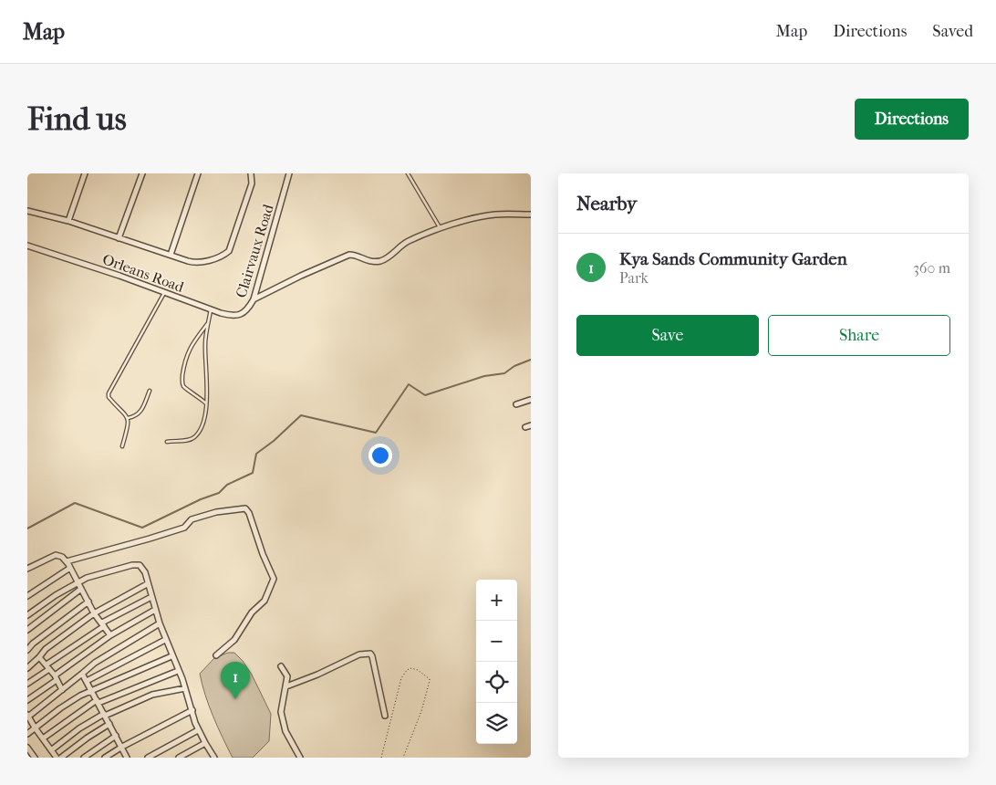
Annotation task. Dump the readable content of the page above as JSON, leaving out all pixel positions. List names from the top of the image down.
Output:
{
  "streets": {
    "street": ["Clairvaux Road", "Orleans Road"]
  },
  "crossings": [
    ["Clairvaux Road", "Orleans Road"]
  ],
  "page": {
    "header": "Map",
    "nav": ["Map", "Directions", "Saved"],
    "buttons": [
      "Directions",
      ["Save", "Share"]
    ],
    "title": "Find us",
    "heading": "Nearby",
    "list": [
      {
        "mark": "1",
        "name": "Kya Sands Community Garden",
        "note": "Park",
        "value": "360 m"
      }
    ],
    "map_buttons": ["+", "−"],
    "pins": "1"
  }
}
